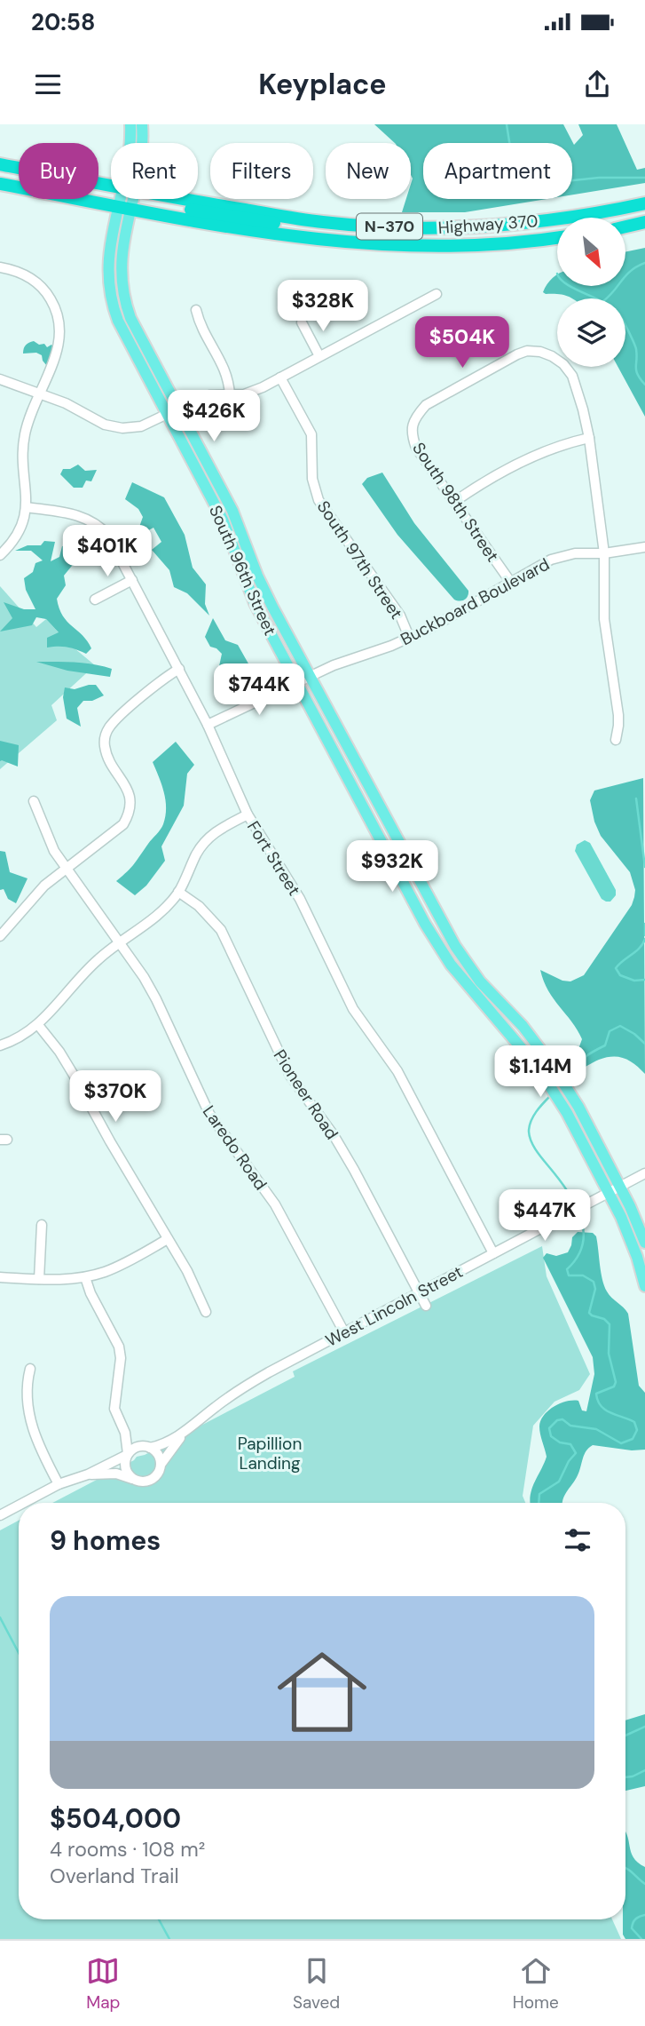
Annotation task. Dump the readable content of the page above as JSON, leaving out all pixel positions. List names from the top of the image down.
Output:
{
  "streets": {
    "highway": ["Highway 370", "N-370"],
    "main road": ["South 96th Street"],
    "street": [
      "South 98th Street",
      "South 97th Street",
      "Buckboard Boulevard",
      "Fort Street",
      "Pioneer Road",
      "Laredo Road",
      "West Lincoln Street"
    ]
  },
  "crossings": [
    ["Highway 370", "South 96th Street"],
    ["South 98th Street", "Buckboard Boulevard"],
    ["South 97th Street", "Buckboard Boulevard"],
    ["South 96th Street", "Buckboard Boulevard"],
    ["South 96th Street", "West Lincoln Street"],
    ["Buckboard Boulevard", "Fort Street"],
    ["Fort Street", "West Lincoln Street"],
    ["Pioneer Road", "West Lincoln Street"],
    ["Laredo Road", "West Lincoln Street"]
  ],
  "parks": ["Papillion Landing"],
  "north": "bottom right",
  "page": {
    "status": "20:58",
    "header": "Keyplace",
    "chip": [
      "Buy",
      "Rent",
      "Filters",
      "New",
      "Apartment"
    ],
    "price": [
      "$328K",
      "$504K",
      "$426K",
      "$401K",
      "$744K",
      "$932K",
      "$1.14M",
      "$370K",
      "$447K"
    ],
    "heading": "9 homes",
    "list": [
      {
        "name": "$504,000",
        "note": "4 rooms · 108 m² · Overland Trail"
      }
    ],
    "tabs": ["Map", "Saved", "Home"]
  }
}
